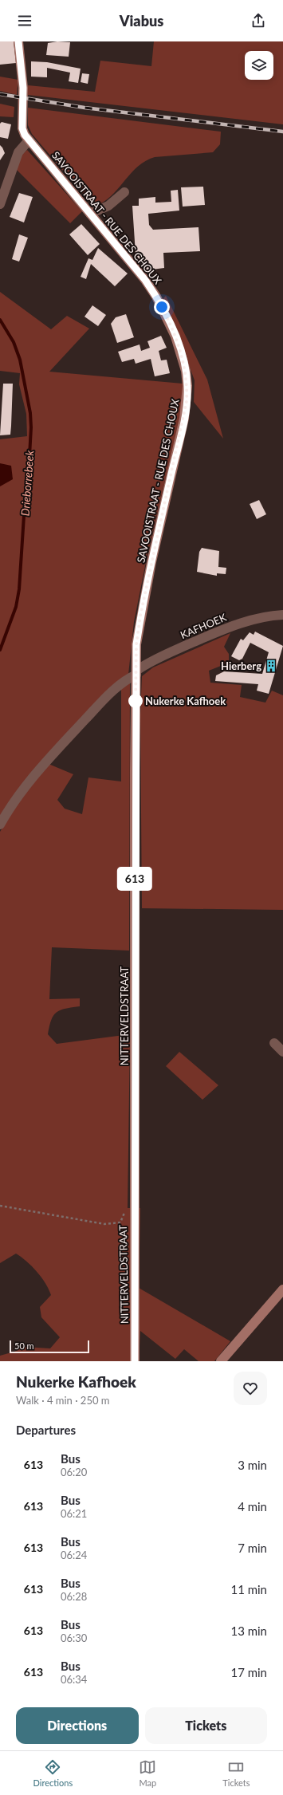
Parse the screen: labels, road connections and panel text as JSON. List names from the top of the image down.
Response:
{
  "streets": {
    "main road": ["SAVOOISTRAAT - RUE DES CHOUX", "NITTERVELDSTRAAT"],
    "street": ["KAFHOEK"]
  },
  "crossings": [
    ["SAVOOISTRAAT - RUE DES CHOUX", "KAFHOEK"],
    ["SAVOOISTRAAT - RUE DES CHOUX", "NITTERVELDSTRAAT"],
    ["KAFHOEK", "NITTERVELDSTRAAT"]
  ],
  "water": ["Drieborrebeek"],
  "places": {
    "building": ["Hierberg"],
    "other": ["Nukerke Kafhoek"]
  },
  "lines": ["bus line 613"],
  "scale_bar": "50 m",
  "page": {
    "header": "Viabus",
    "on_map": "613",
    "scale": "50 m",
    "heading": [
      ["Nukerke Kafhoek", "Walk · 4 min · 250 m"],
      "Departures"
    ],
    "list": [
      {
        "mark": "613",
        "name": "Bus",
        "note": "06:20",
        "value": "3 min"
      },
      {
        "mark": "613",
        "name": "Bus",
        "note": "06:21",
        "value": "4 min"
      },
      {
        "mark": "613",
        "name": "Bus",
        "note": "06:24",
        "value": "7 min"
      },
      {
        "mark": "613",
        "name": "Bus",
        "note": "06:28",
        "value": "11 min"
      },
      {
        "mark": "613",
        "name": "Bus",
        "note": "06:30",
        "value": "13 min"
      },
      {
        "mark": "613",
        "name": "Bus",
        "note": "06:34",
        "value": "17 min"
      }
    ],
    "buttons": ["Directions", "Tickets"],
    "tabs": ["Directions", "Map", "Tickets"]
  }
}
